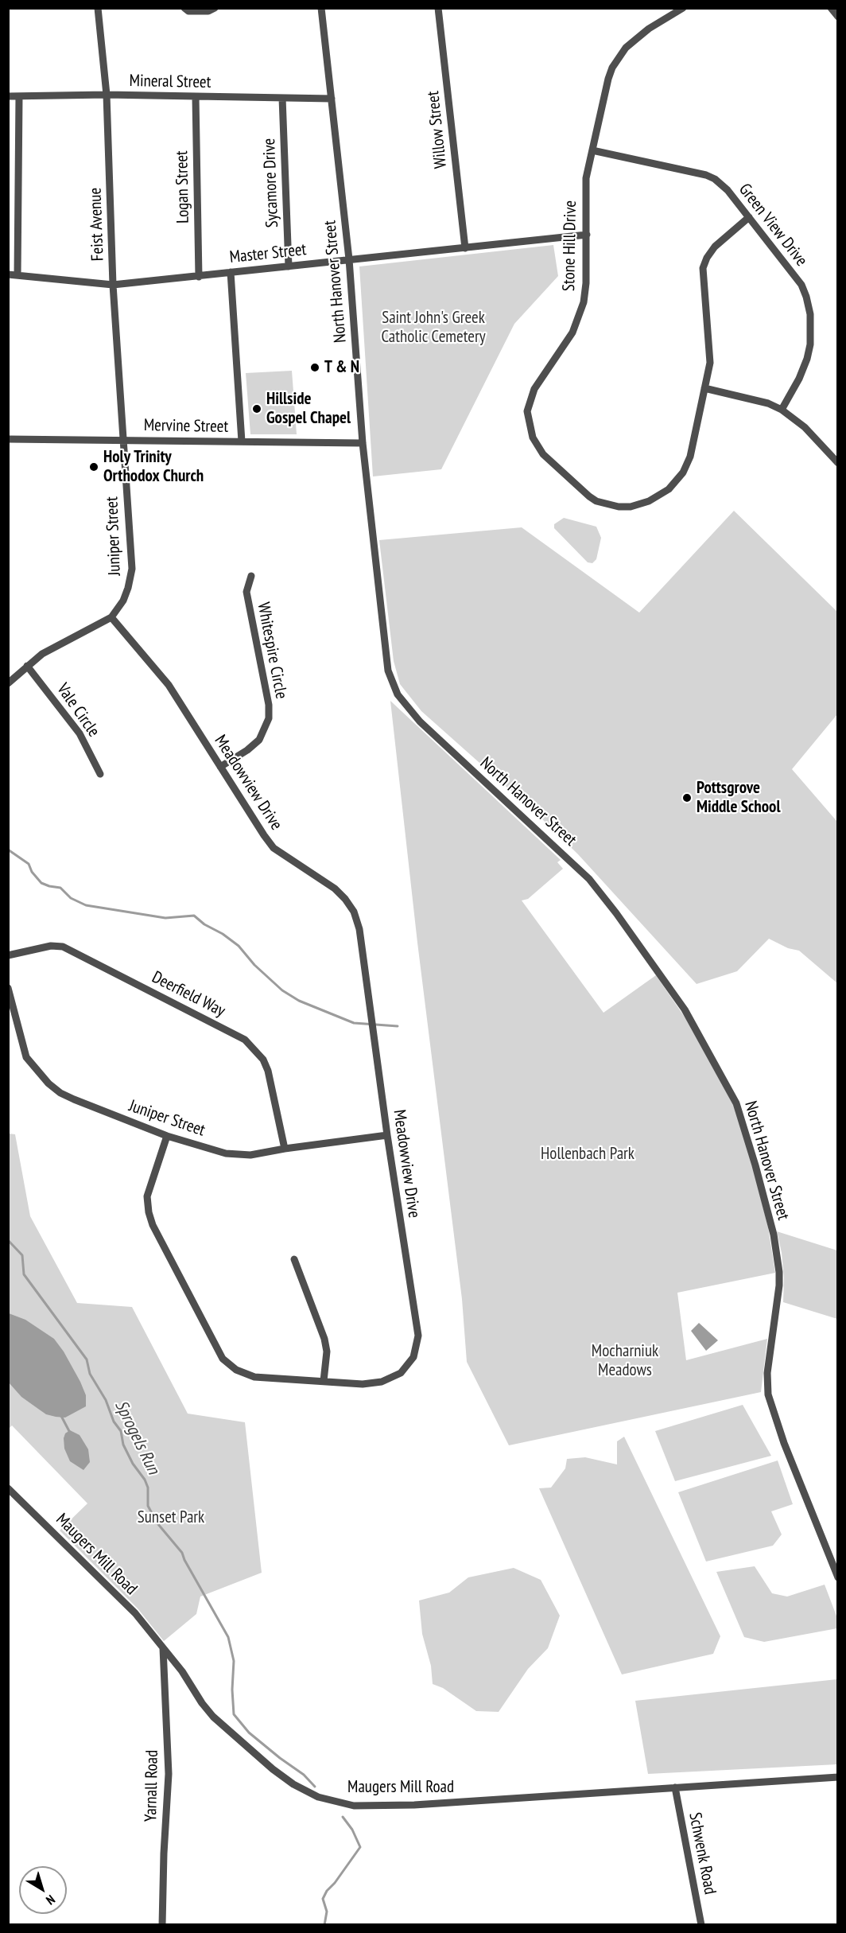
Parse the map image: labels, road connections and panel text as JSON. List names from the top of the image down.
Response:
{
  "streets": {
    "street": [
      "Mineral Street",
      "Willow Street",
      "Sycamore Drive",
      "Logan Street",
      "Feist Avenue",
      "Green View Drive",
      "Stone Hill Drive",
      "Master Street",
      "North Hanover Street",
      "Mervine Street",
      "Juniper Street",
      "Whitespire Circle",
      "Vale Circle",
      "Meadowview Drive",
      "Deerfield Way",
      "Maugers Mill Road",
      "Yarnall Road",
      "Schwenk Road"
    ]
  },
  "crossings": [
    ["Mineral Street", "Sycamore Drive"],
    ["Mineral Street", "Logan Street"],
    ["Mineral Street", "Feist Avenue"],
    ["Mineral Street", "North Hanover Street"],
    ["Willow Street", "Master Street"],
    ["Sycamore Drive", "Master Street"],
    ["Logan Street", "Master Street"],
    ["Feist Avenue", "Master Street"],
    ["Feist Avenue", "Mervine Street"],
    ["Feist Avenue", "Juniper Street"],
    ["Green View Drive", "Stone Hill Drive"],
    ["Stone Hill Drive", "Master Street"],
    ["Master Street", "North Hanover Street"],
    ["North Hanover Street", "Mervine Street"],
    ["Mervine Street", "Juniper Street"],
    ["Juniper Street", "Vale Circle"],
    ["Juniper Street", "Meadowview Drive"],
    ["Juniper Street", "Deerfield Way"],
    ["Whitespire Circle", "Meadowview Drive"],
    ["Maugers Mill Road", "Yarnall Road"],
    ["Maugers Mill Road", "Schwenk Road"]
  ],
  "water": ["Sprogels Run"],
  "parks": [
    "Saint John's Greek Catholic Cemetery",
    "Hollenbach Park",
    "Mocharniuk Meadows",
    "Sunset Park"
  ],
  "places": [
    "T & N",
    "Hillside Gospel Chapel",
    "Holy Trinity Orthodox Church",
    "Pottsgrove Middle School"
  ],
  "north": "bottom right"
}
